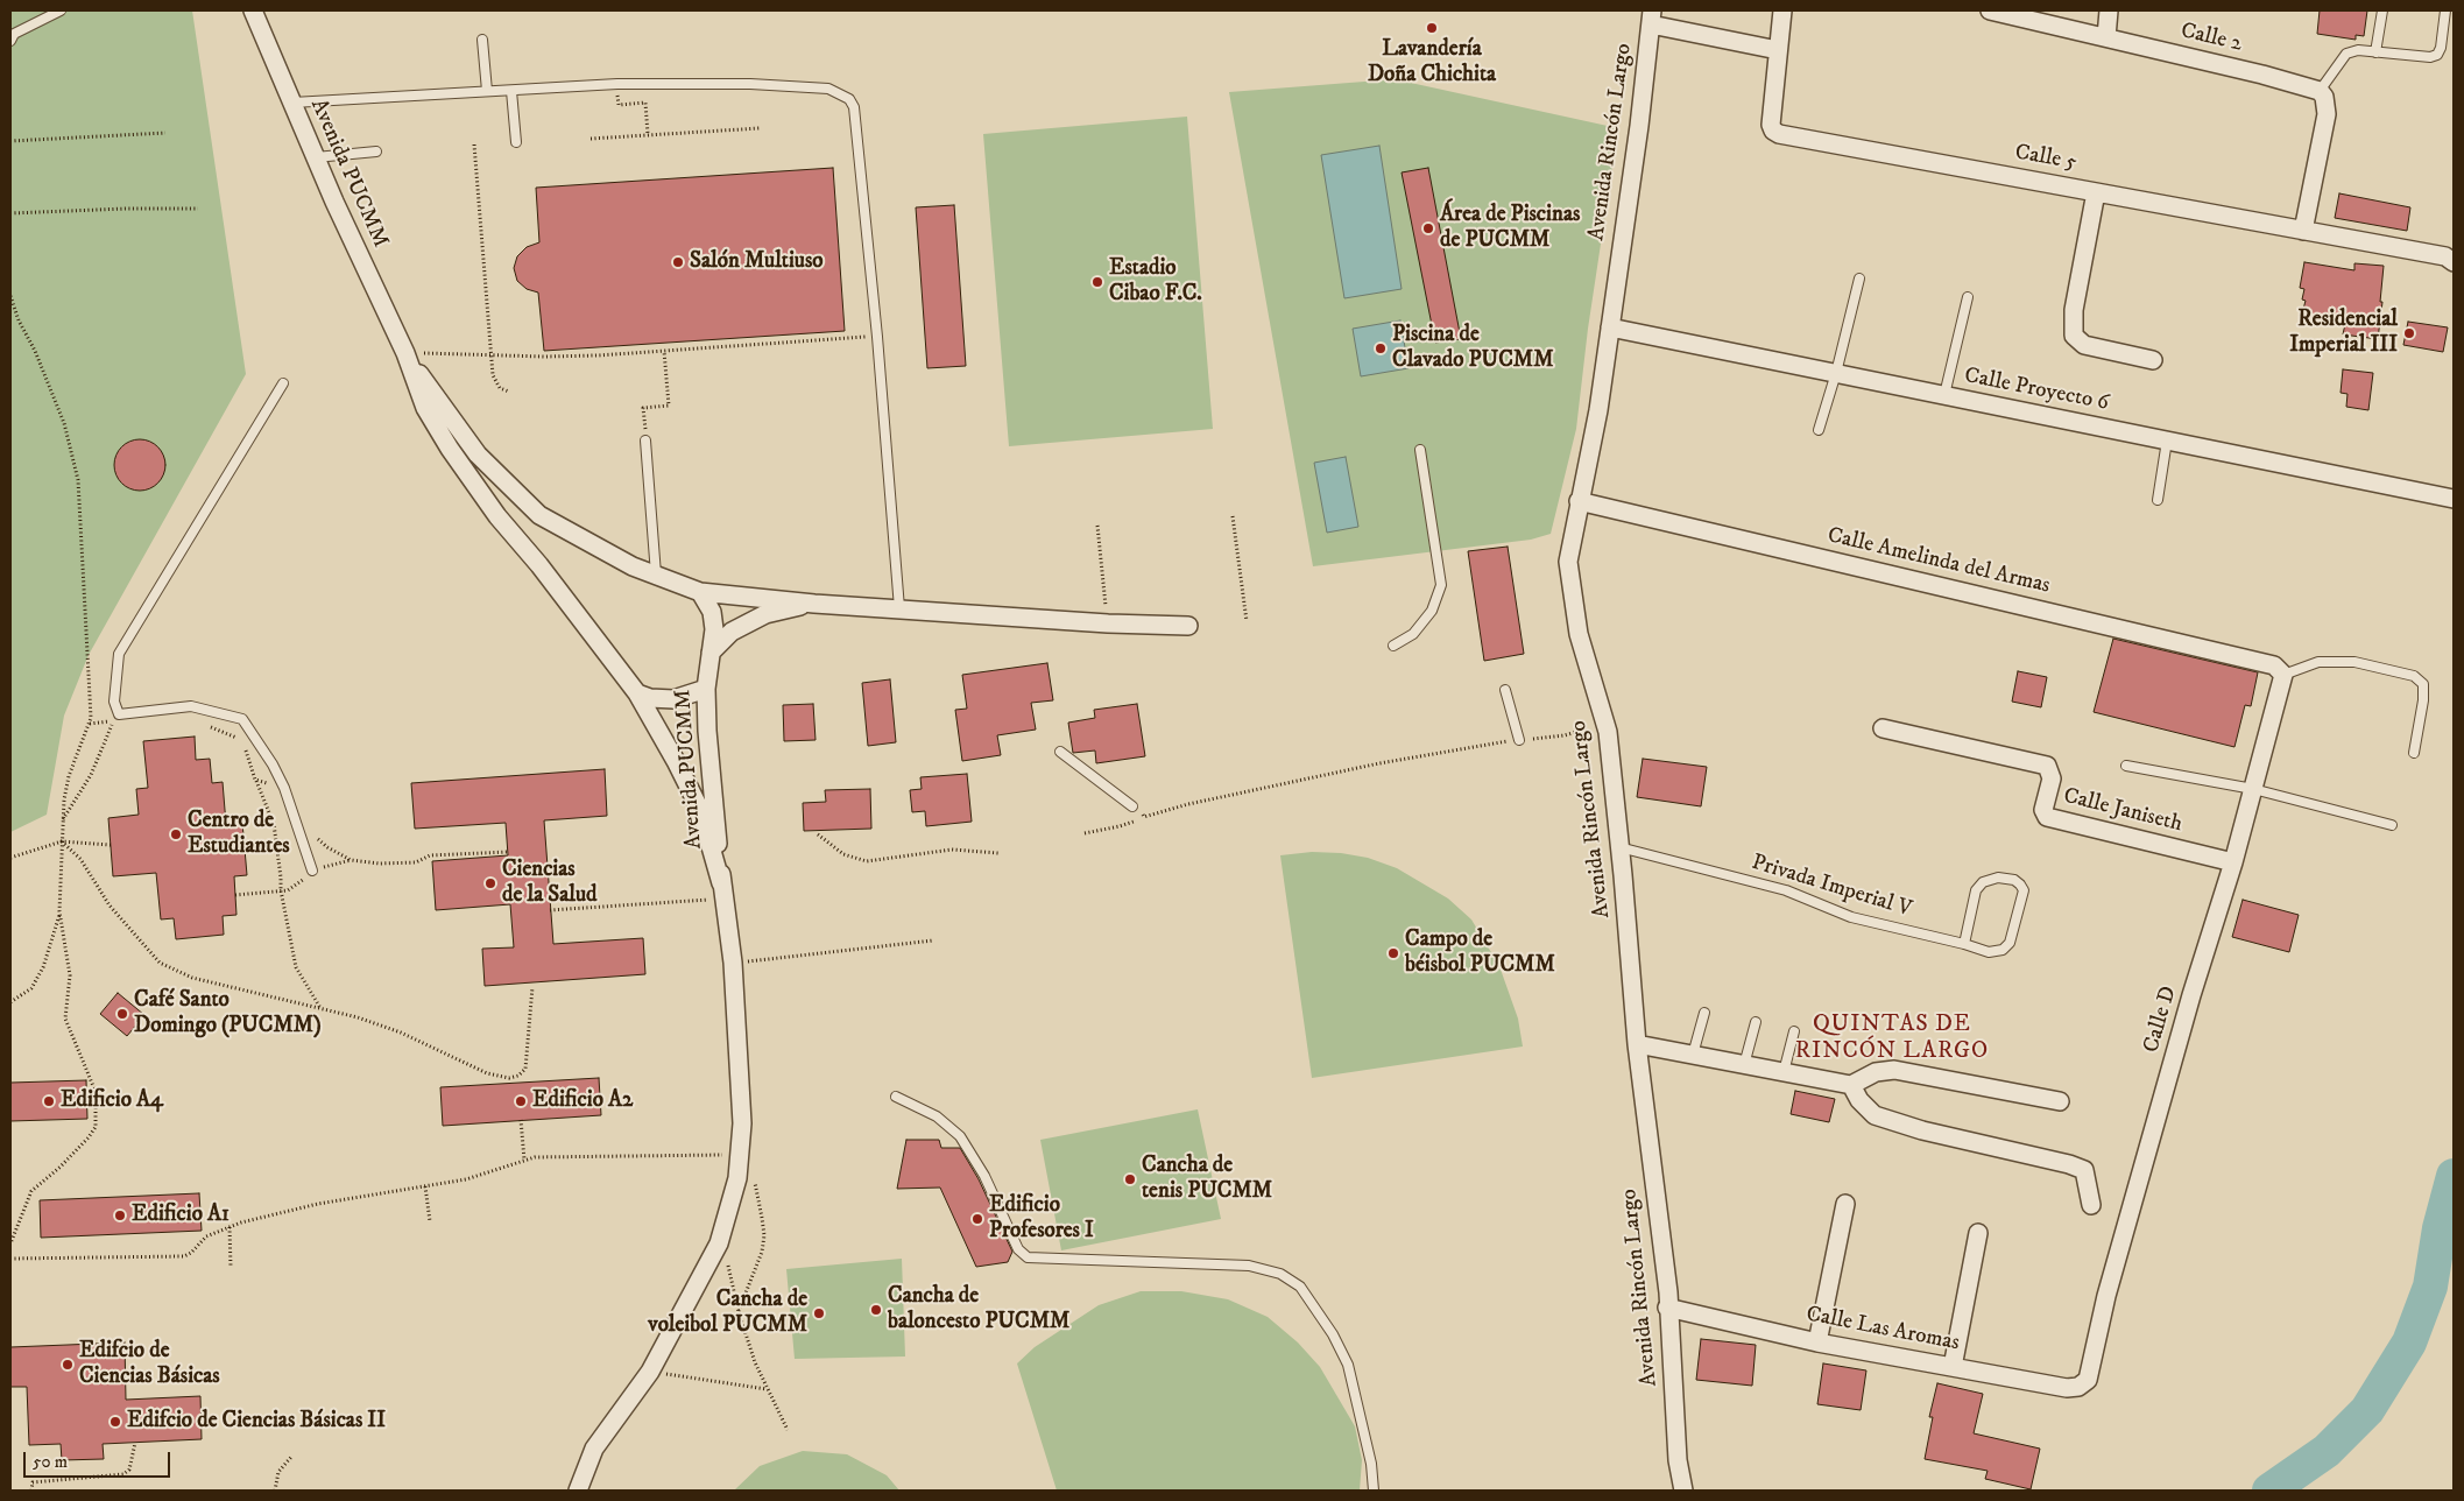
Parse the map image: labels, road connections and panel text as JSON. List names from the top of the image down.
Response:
{
  "streets": {
    "street": [
      "Calle 2",
      "Avenida Rincón Largo",
      "Calle 5",
      "Avenida PUCMM",
      "Calle Proyecto 6",
      "Calle Amelinda del Armas",
      "Calle Janiseth",
      "Calle D",
      "Calle Las Aromas"
    ],
    "lane": ["Privada Imperial V"]
  },
  "crossings": [
    ["Avenida Rincón Largo", "Calle Proyecto 6"],
    ["Avenida Rincón Largo", "Calle Amelinda del Armas"],
    ["Avenida Rincón Largo", "Privada Imperial V"],
    ["Avenida Rincón Largo", "Calle Las Aromas"],
    ["Calle Amelinda del Armas", "Calle D"],
    ["Calle Janiseth", "Calle D"],
    ["Calle D", "Calle Las Aromas"]
  ],
  "districts": ["QUINTAS DE RINCÓN LARGO"],
  "places": [
    "Lavandería Doña Chichita",
    "Área de Piscinas de PUCMM",
    "Salón Multiuso",
    "Estadio Cibao F.C.",
    "Residencial Imperial III",
    "Piscina de Clavado PUCMM",
    "Centro de Estudiantes",
    "Ciencias de la Salud",
    "Campo de béisbol PUCMM",
    "Café Santo Domingo (PUCMM)",
    "Edificio A4",
    "Edificio A2",
    "Cancha de tenis PUCMM",
    "Edificio A1",
    "Edificio Profesores I",
    "Cancha de baloncesto PUCMM",
    "Cancha de voleibol PUCMM",
    "Edifcio de Ciencias Básicas",
    "Edifcio de Ciencias Básicas II"
  ],
  "scale_bar": "50 m"
}
